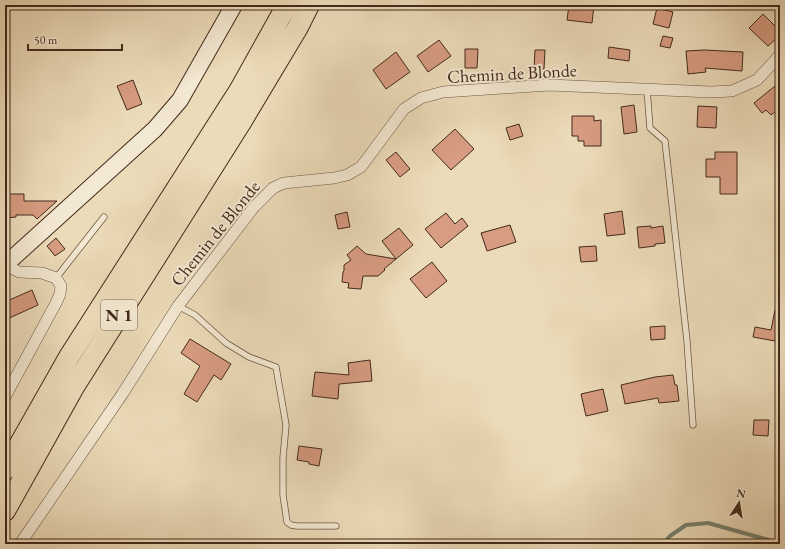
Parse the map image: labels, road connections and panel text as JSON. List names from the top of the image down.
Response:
{
  "streets": {
    "highway": ["N 1"],
    "street": ["Chemin de Blonde"]
  },
  "scale_bar": "50 m",
  "north": "top"
}
